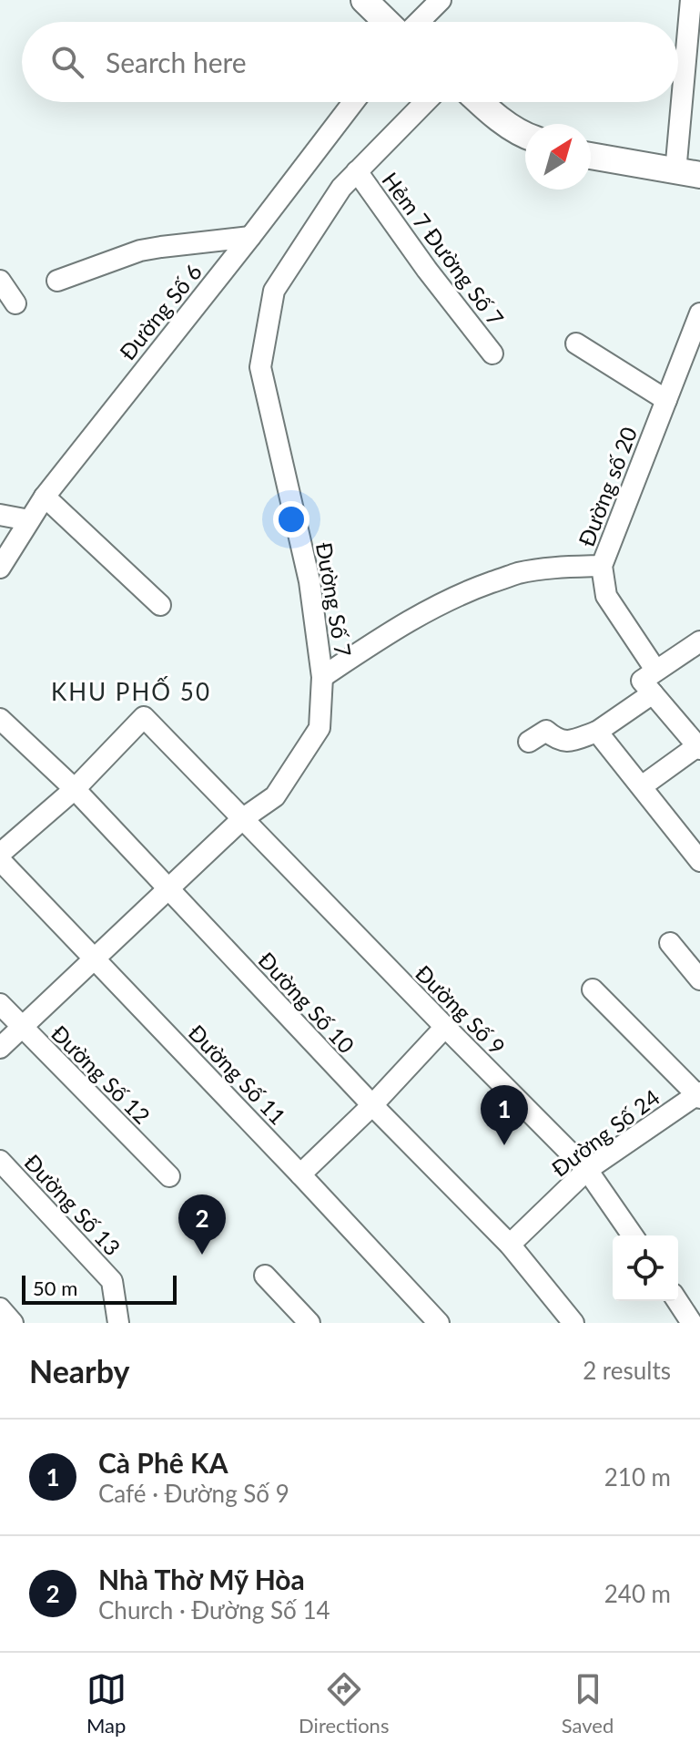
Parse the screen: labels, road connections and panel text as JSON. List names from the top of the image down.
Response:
{
  "streets": {
    "street": [
      "Hẻm 7 Đường Số 7",
      "Đường Số 6",
      "Đường số 20",
      "Đường Số 7",
      "Đường Số 10",
      "Đường Số 9",
      "Đường Số 12",
      "Đường Số 11",
      "Đường Số 24",
      "Đường Số 13"
    ]
  },
  "crossings": [
    ["Hẻm 7 Đường Số 7", "Đường Số 7"],
    ["Đường Số 7", "Đường Số 10"],
    ["Đường Số 7", "Đường Số 9"],
    ["Đường Số 7", "Đường Số 12"],
    ["Đường Số 7", "Đường Số 11"],
    ["Đường Số 10", "Đường Số 9"],
    ["Đường Số 10", "Đường Số 24"],
    ["Đường Số 9", "Đường Số 24"]
  ],
  "districts": ["KHU PHỐ 50"],
  "scale_bar": "50 m",
  "north": "top right",
  "page": {
    "search": "Search here",
    "pins": ["1", "2"],
    "scale": "50 m",
    "heading": ["Nearby", "2 results"],
    "list": [
      {
        "mark": "1",
        "name": "Cà Phê KA",
        "note": "Café · Đường Số 9",
        "value": "210 m"
      },
      {
        "mark": "2",
        "name": "Nhà Thờ Mỹ Hòa",
        "note": "Church · Đường Số 14",
        "value": "240 m"
      }
    ],
    "nav": ["Map", "Directions", "Saved"]
  }
}
